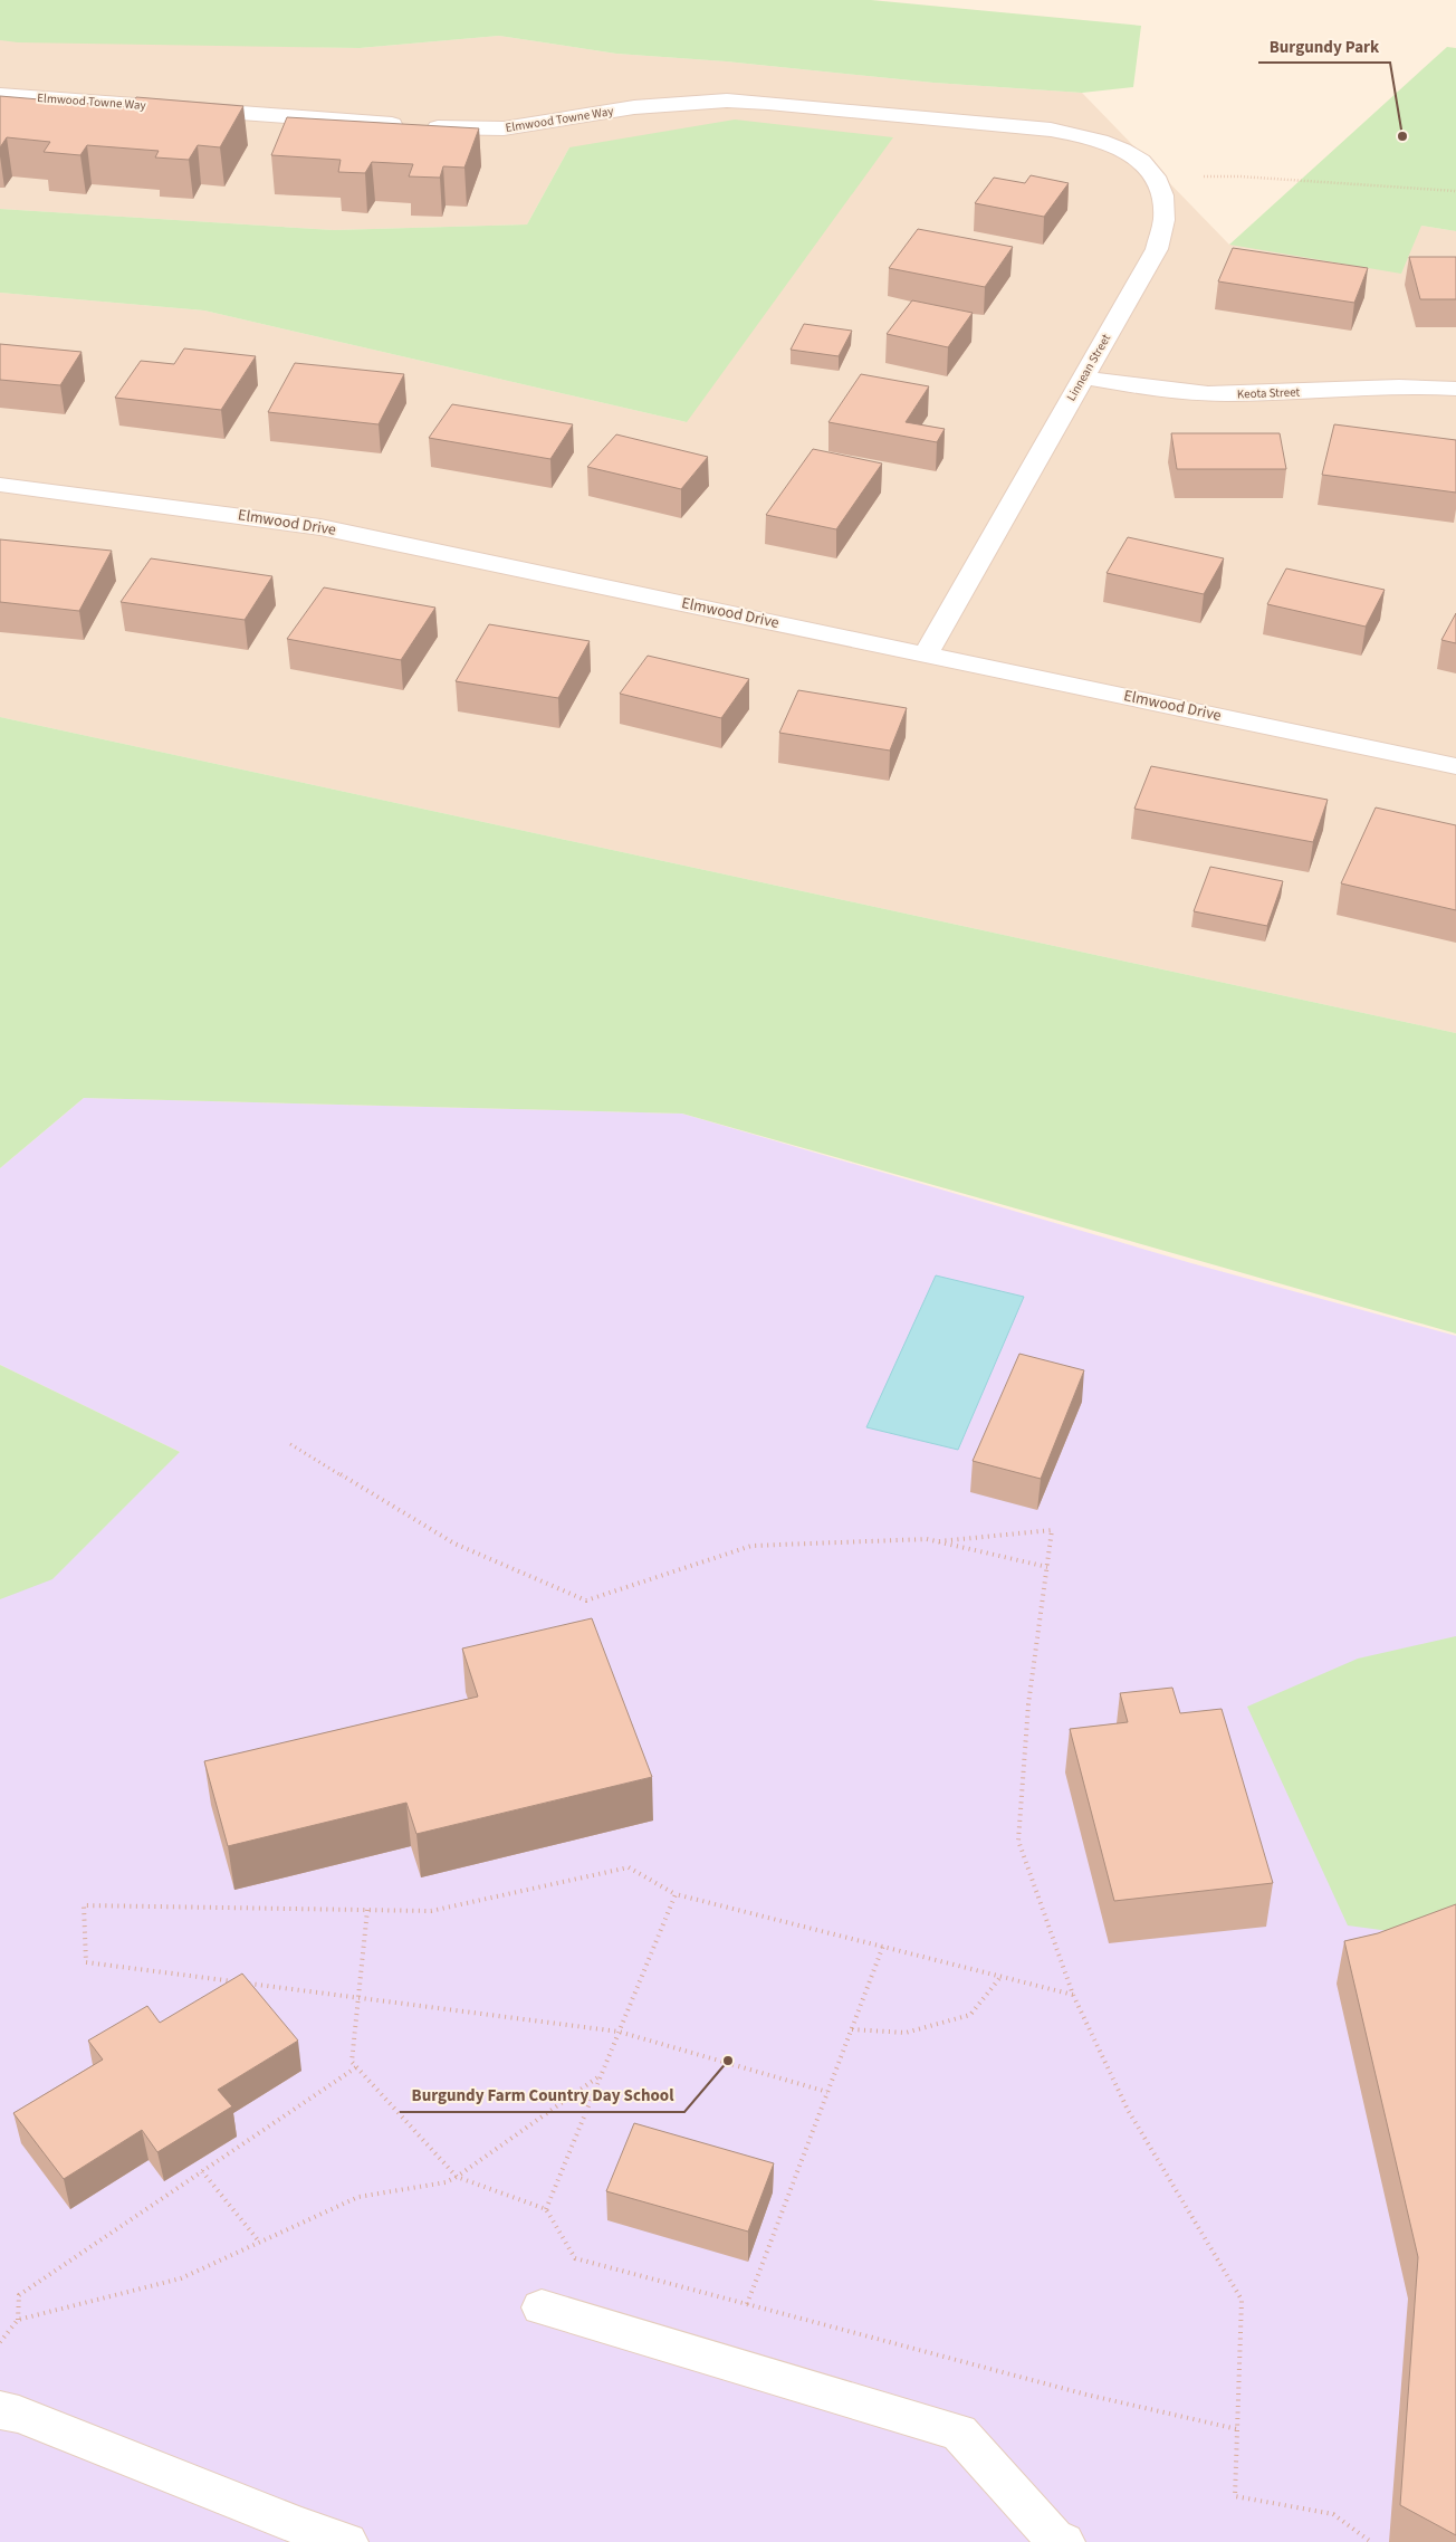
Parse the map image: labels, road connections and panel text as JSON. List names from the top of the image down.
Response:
{
  "streets": {
    "street": [
      "Elmwood Towne Way",
      "Linnean Street",
      "Keota Street",
      "Elmwood Drive"
    ]
  },
  "crossings": [
    ["Elmwood Towne Way", "Linnean Street"],
    ["Linnean Street", "Keota Street"],
    ["Linnean Street", "Elmwood Drive"]
  ],
  "places": ["Burgundy Park", "Burgundy Farm Country Day School"]
}
